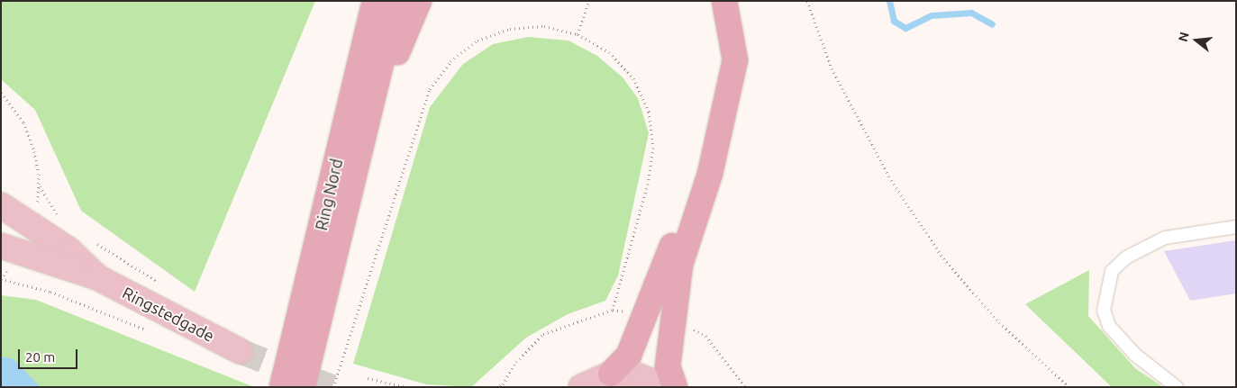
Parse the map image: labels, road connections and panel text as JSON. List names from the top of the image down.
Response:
{
  "streets": {
    "highway": ["Ring Nord"],
    "main road": ["Ringstedgade"]
  },
  "scale_bar": "20 m",
  "north": "left"
}
